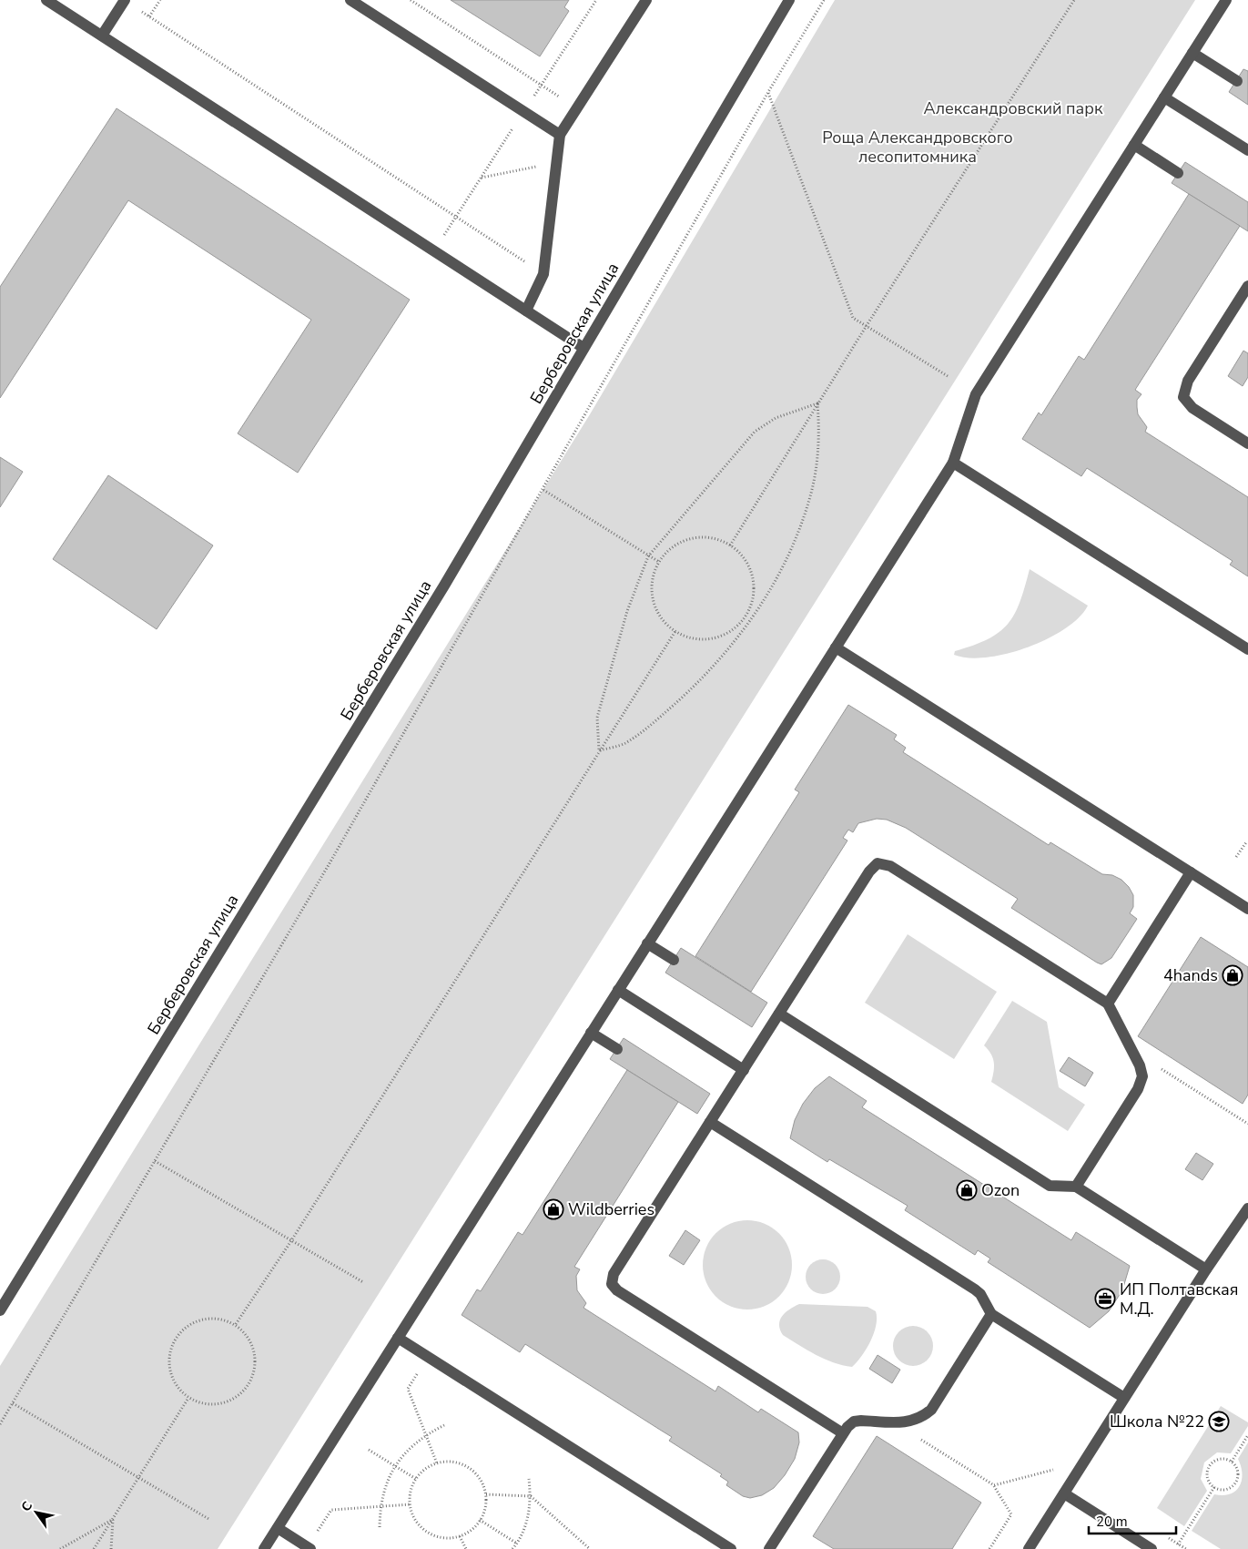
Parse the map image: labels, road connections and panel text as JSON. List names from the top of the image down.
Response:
{
  "streets": {
    "street": ["Берберовская улица"]
  },
  "parks": ["Александровский парк", "Роща Александровского лесопитомника"],
  "places": {
    "shop": ["4hands", "Ozon", "Wildberries"],
    "office": ["ИП Полтавская М.Д."],
    "school or university": ["Школа №22"]
  },
  "scale_bar": "20 m",
  "north": "top left"
}
